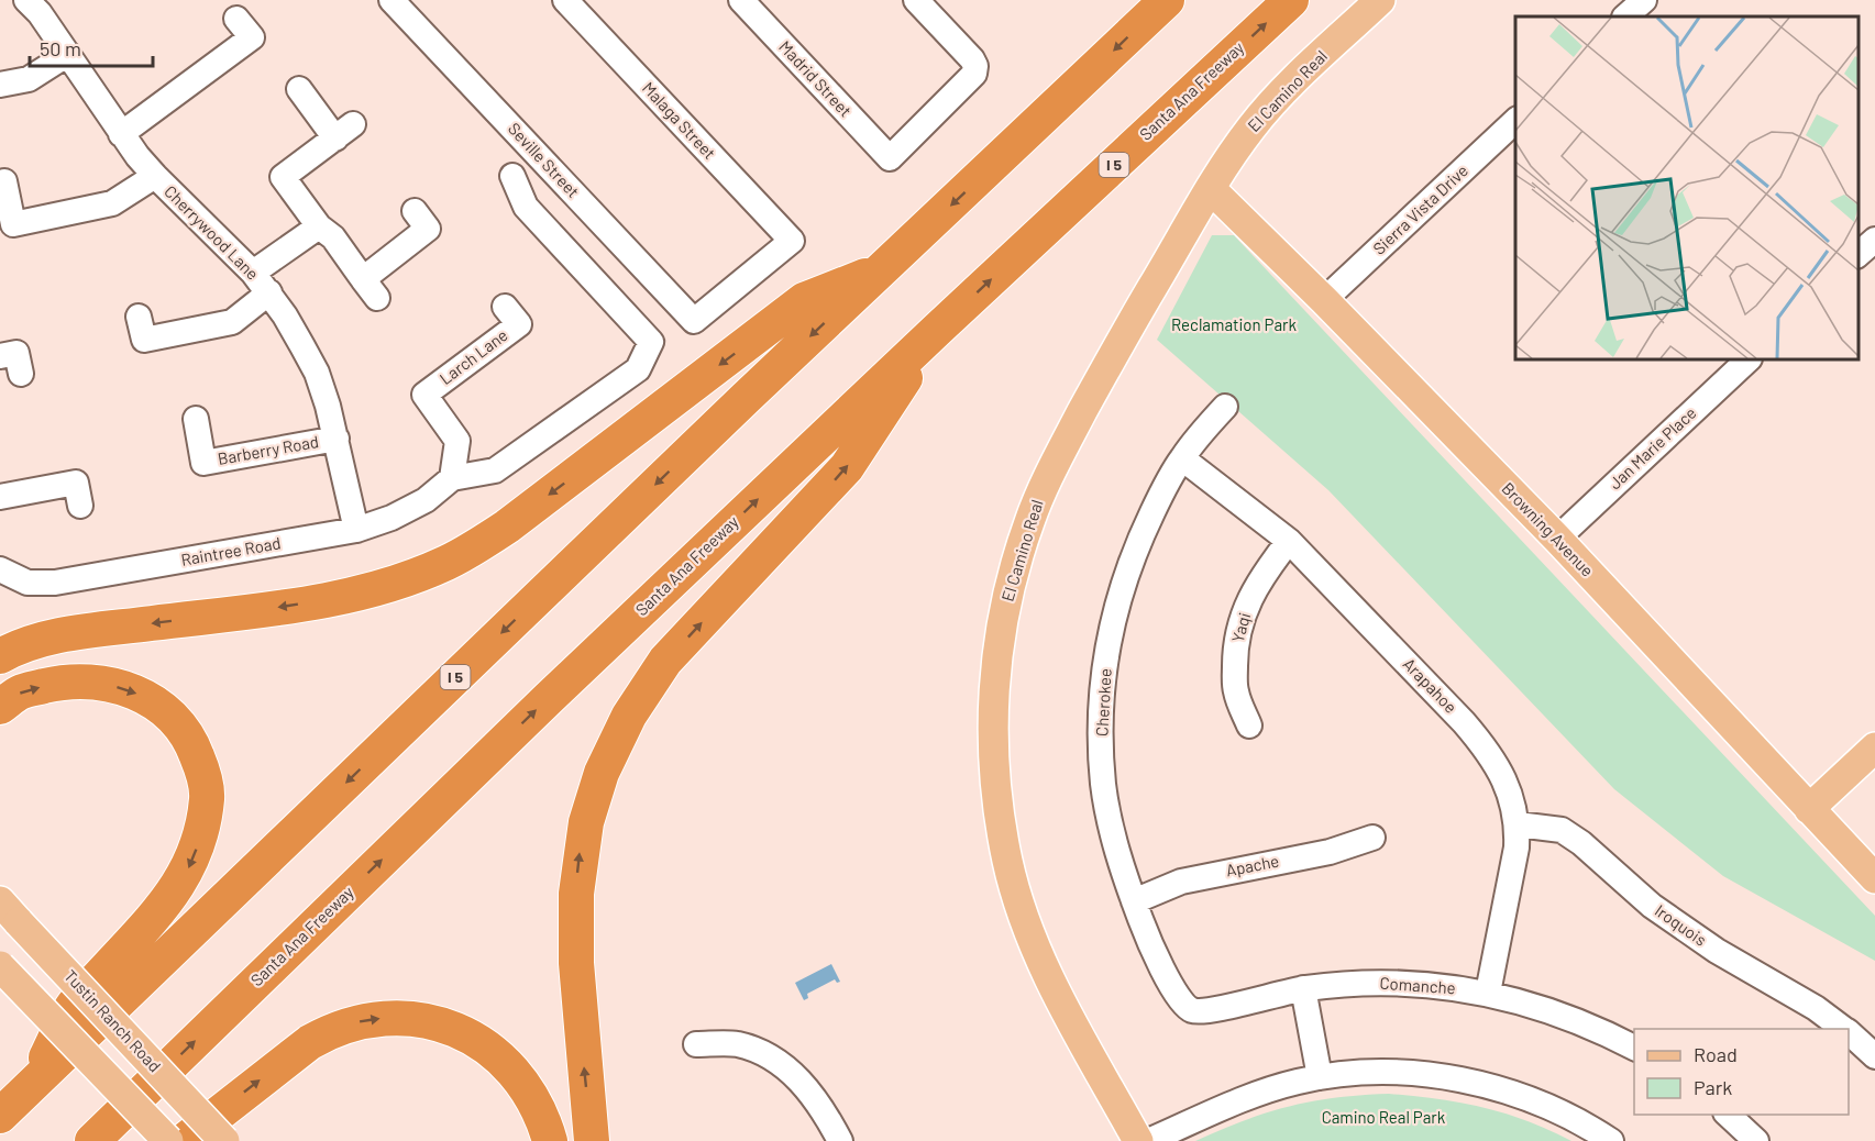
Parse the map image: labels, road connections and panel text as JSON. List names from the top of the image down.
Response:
{
  "streets": {
    "highway": ["Santa Ana Freeway", "I 5"],
    "main road": ["El Camino Real", "Browning Avenue", "Tustin Ranch Road"],
    "street": [
      "Madrid Street",
      "Malaga Street",
      "Seville Street",
      "Sierra Vista Drive",
      "Cherrywood Lane",
      "Larch Lane",
      "Jan Marie Place",
      "Barberry Road",
      "Raintree Road",
      "Yaqi",
      "Arapahoe",
      "Cherokee",
      "Apache",
      "Iroquois",
      "Comanche"
    ]
  },
  "crossings": [
    ["El Camino Real", "Browning Avenue"],
    ["Malaga Street", "Seville Street"],
    ["Sierra Vista Drive", "Browning Avenue"],
    ["Cherrywood Lane", "Barberry Road"],
    ["Cherrywood Lane", "Raintree Road"],
    ["Larch Lane", "Raintree Road"],
    ["Jan Marie Place", "Browning Avenue"],
    ["Yaqi", "Arapahoe"],
    ["Arapahoe", "Cherokee"],
    ["Arapahoe", "Iroquois"],
    ["Arapahoe", "Comanche"],
    ["Cherokee", "Apache"],
    ["Cherokee", "Comanche"]
  ],
  "parks": ["Reclamation Park", "Camino Real Park"],
  "legend": ["Road", "Park"],
  "scale_bar": "50 m"
}
